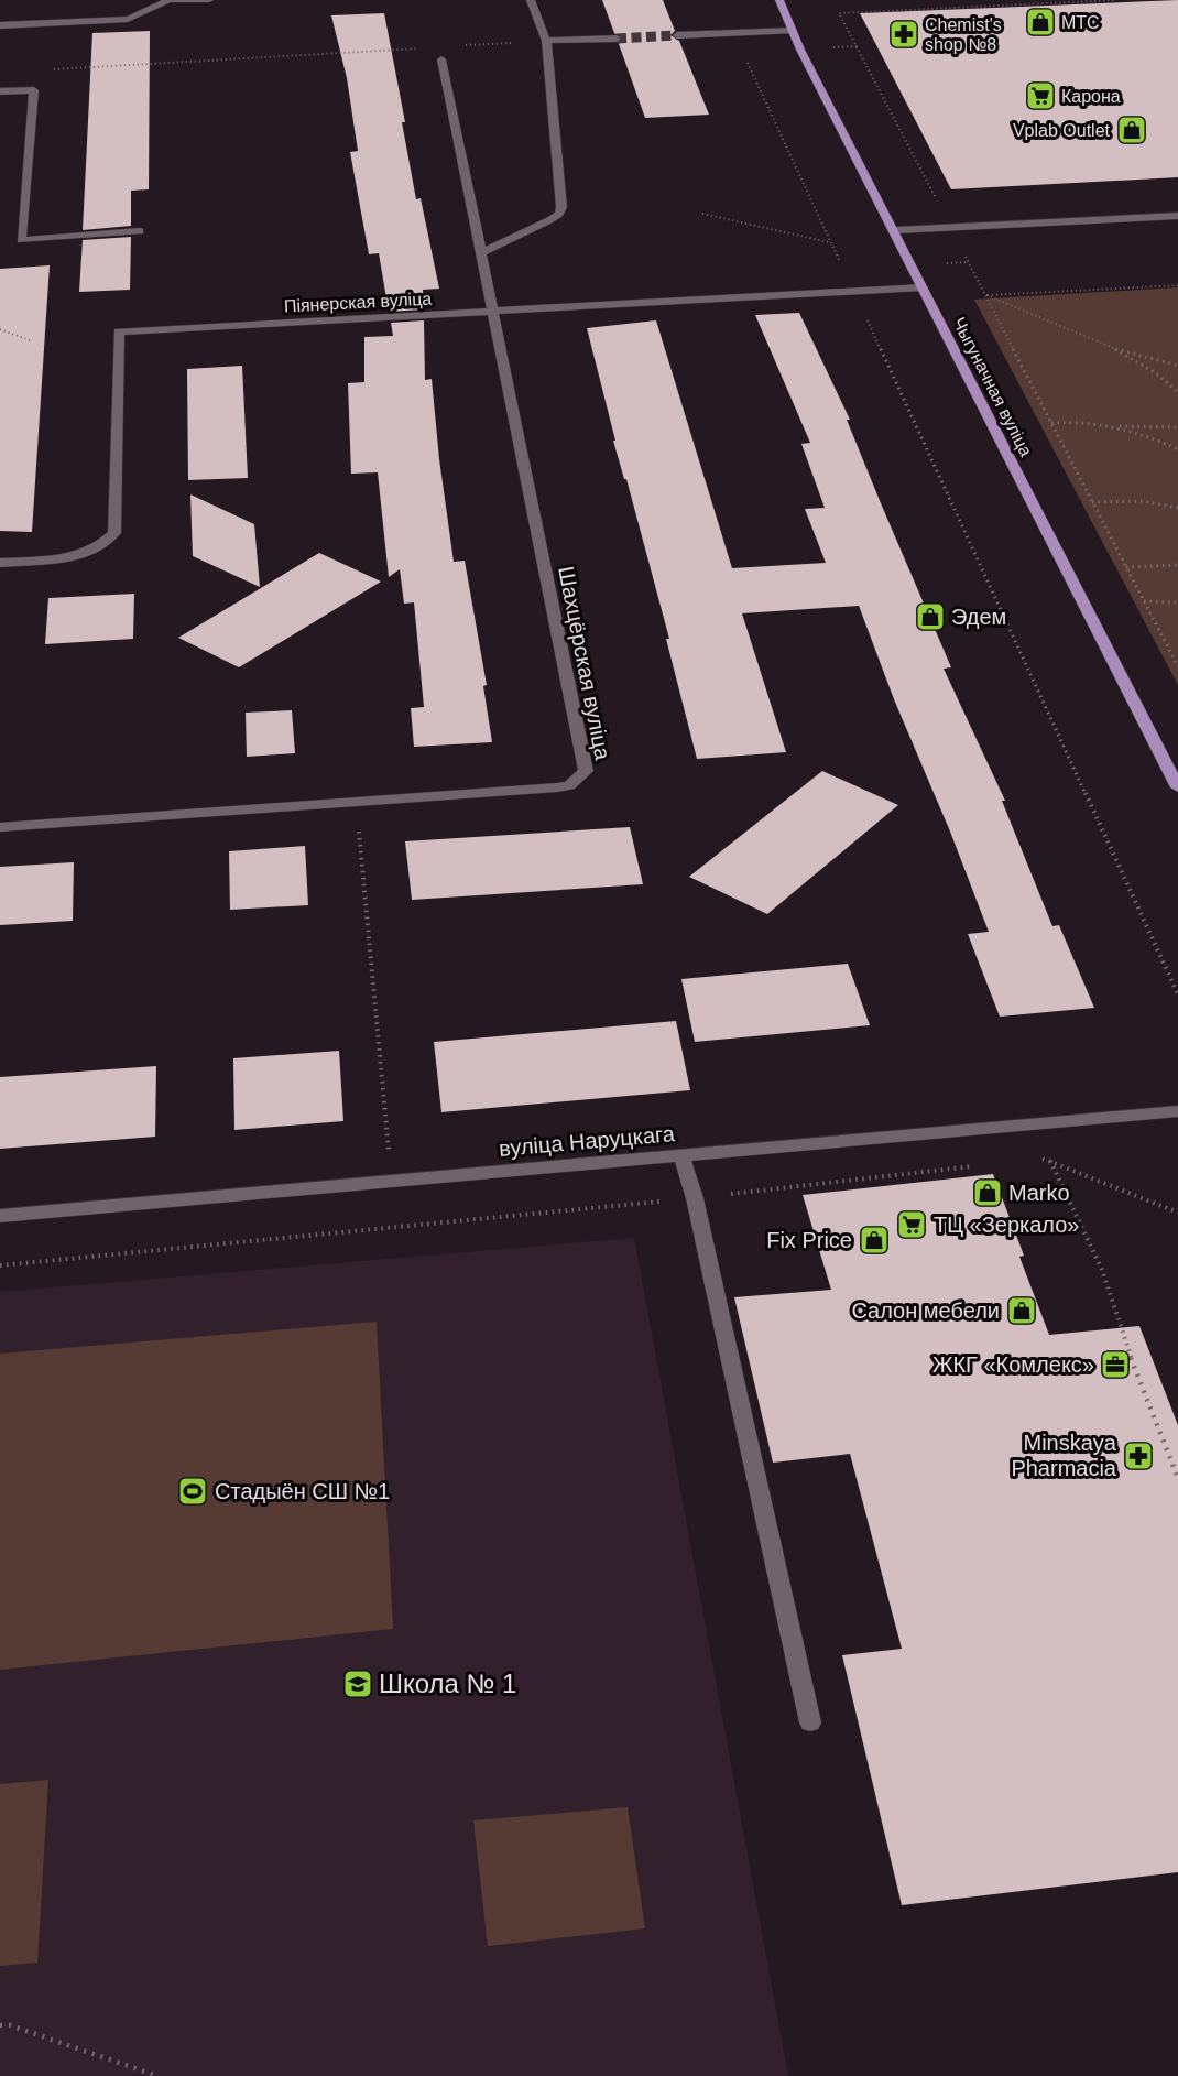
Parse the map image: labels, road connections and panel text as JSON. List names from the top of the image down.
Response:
{
  "streets": {
    "main road": ["Чыгуначная вуліца"],
    "street": ["Піянерская вуліца", "Шахцёрская вуліца", "вуліца Наруцкага"]
  },
  "crossings": [
    ["Піянерская вуліца", "Чыгуначная вуліца"],
    ["Піянерская вуліца", "Шахцёрская вуліца"]
  ],
  "places": {
    "shop": [
      "МТС",
      "Vplab Outlet",
      "Эдем",
      "Marko",
      "Fix Price",
      "Салон мебели"
    ],
    "pharmacy": ["Сhemist's shop №8", "Minskaya Pharmacia"],
    "supermarket": ["Карона", "ТЦ «Зеркало»"],
    "office": ["ЖКГ «Комлекс»"],
    "sports": ["Стадыён СШ №1"],
    "school or university": ["Школа № 1"]
  }
}
